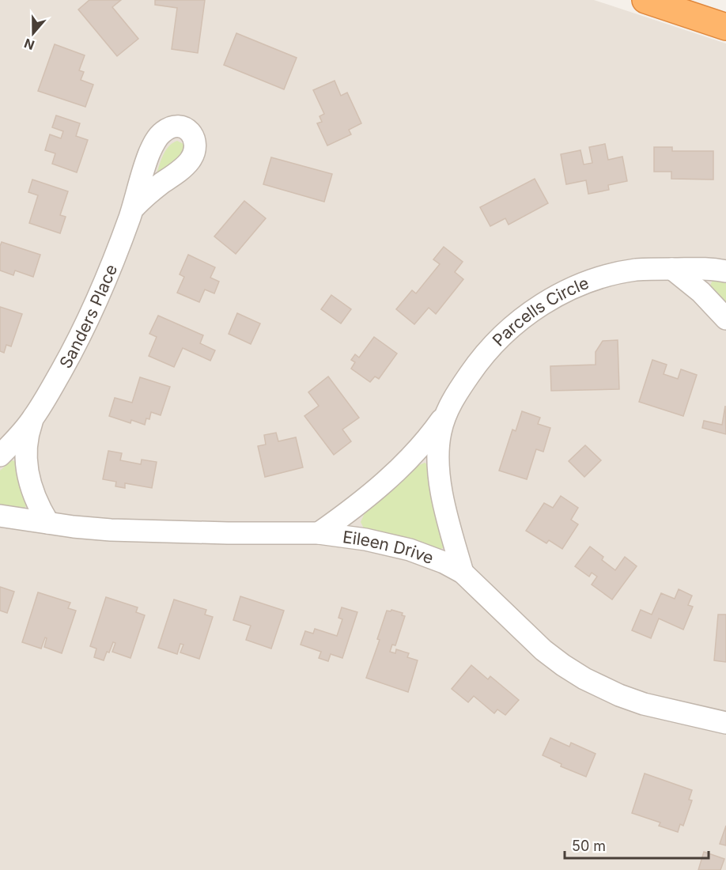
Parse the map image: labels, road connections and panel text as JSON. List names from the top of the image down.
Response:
{
  "streets": {
    "street": ["Parcells Circle", "Sanders Place", "Eileen Drive"]
  },
  "crossings": [
    ["Parcells Circle", "Eileen Drive"],
    ["Sanders Place", "Eileen Drive"]
  ],
  "scale_bar": "50 m",
  "north": "bottom"
}
